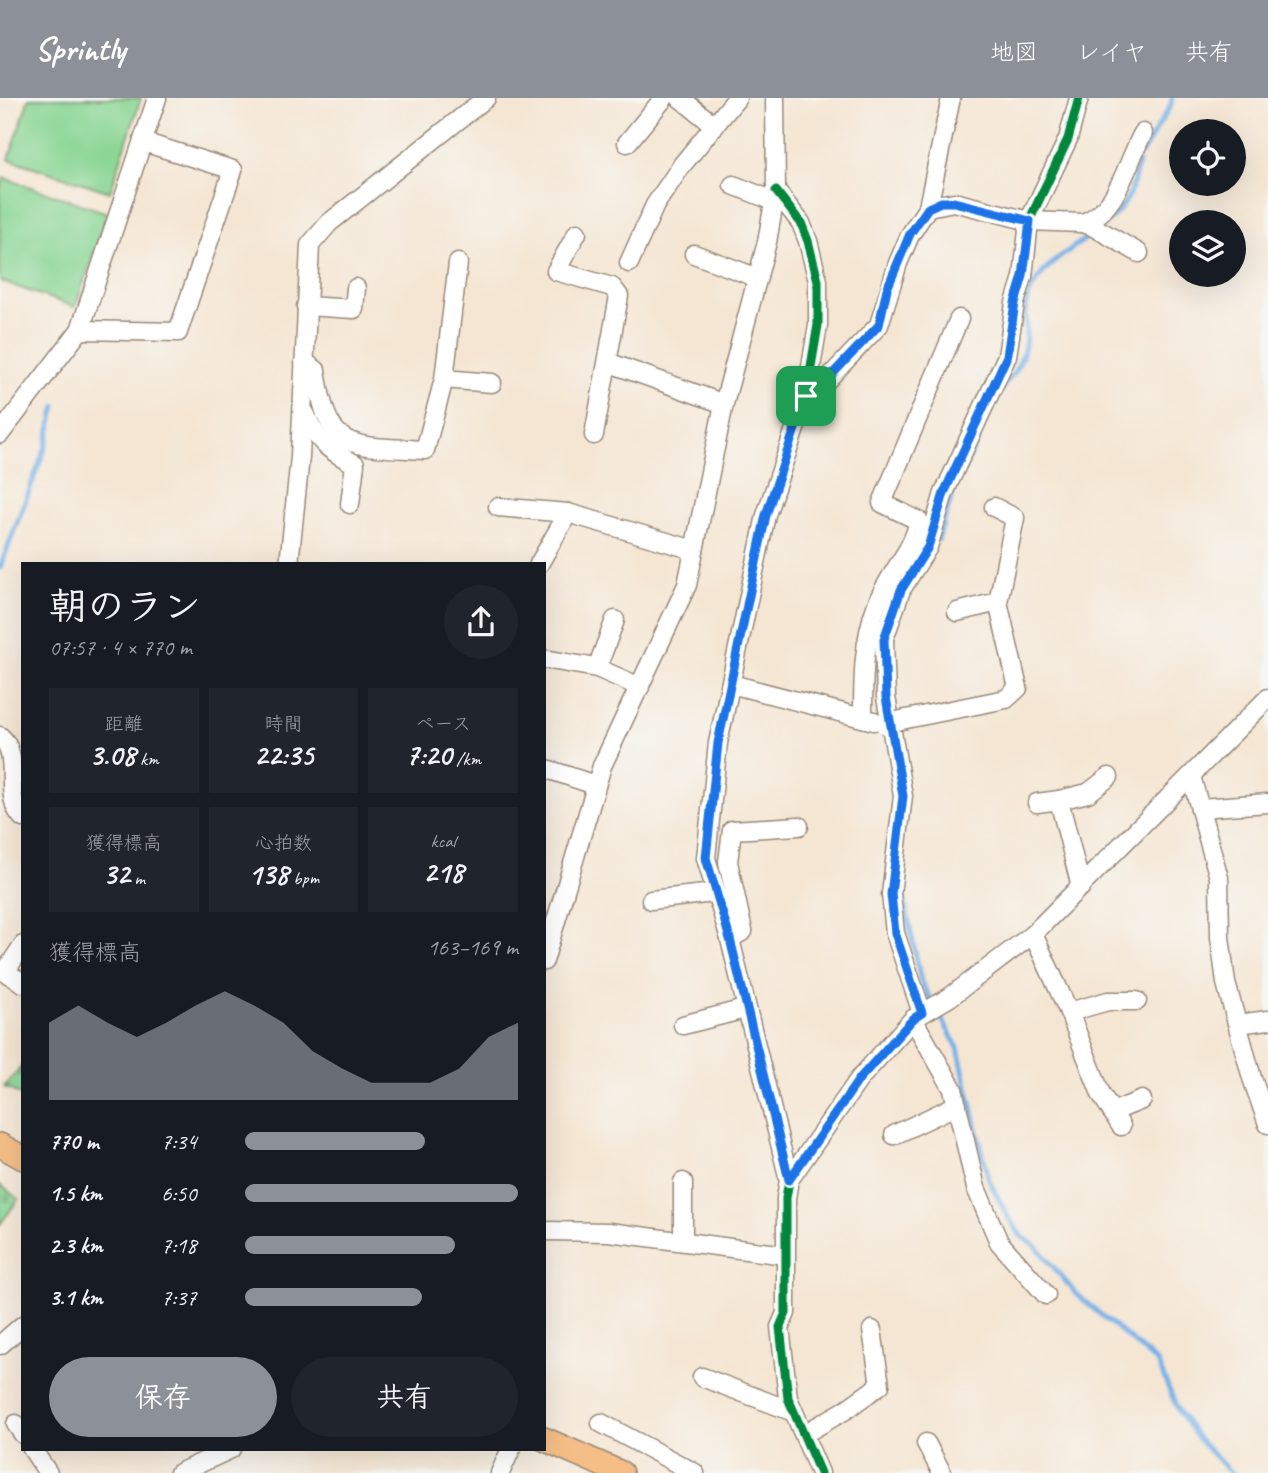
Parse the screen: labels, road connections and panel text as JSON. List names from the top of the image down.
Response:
{
  "page": {
    "header": "Sprintly",
    "nav": ["地図", "レイヤ", "共有"],
    "heading": ["朝のラン", "07:57 · 4 × 770 m"],
    "stats": [
      ["距離", "3.08 km"],
      ["時間", "22:35"],
      ["ペース", "7:20 /km"],
      ["獲得標高", "32 m"],
      ["心拍数", "138 bpm"],
      ["kcal", "218"]
    ],
    "chart": ["獲得標高", "163–169 m"],
    "list": [
      {
        "name": "770 m",
        "note": "7:34"
      },
      {
        "name": "1.5 km",
        "note": "6:50"
      },
      {
        "name": "2.3 km",
        "note": "7:18"
      },
      {
        "name": "3.1 km",
        "note": "7:37"
      }
    ],
    "buttons": ["保存", "共有"]
  }
}
